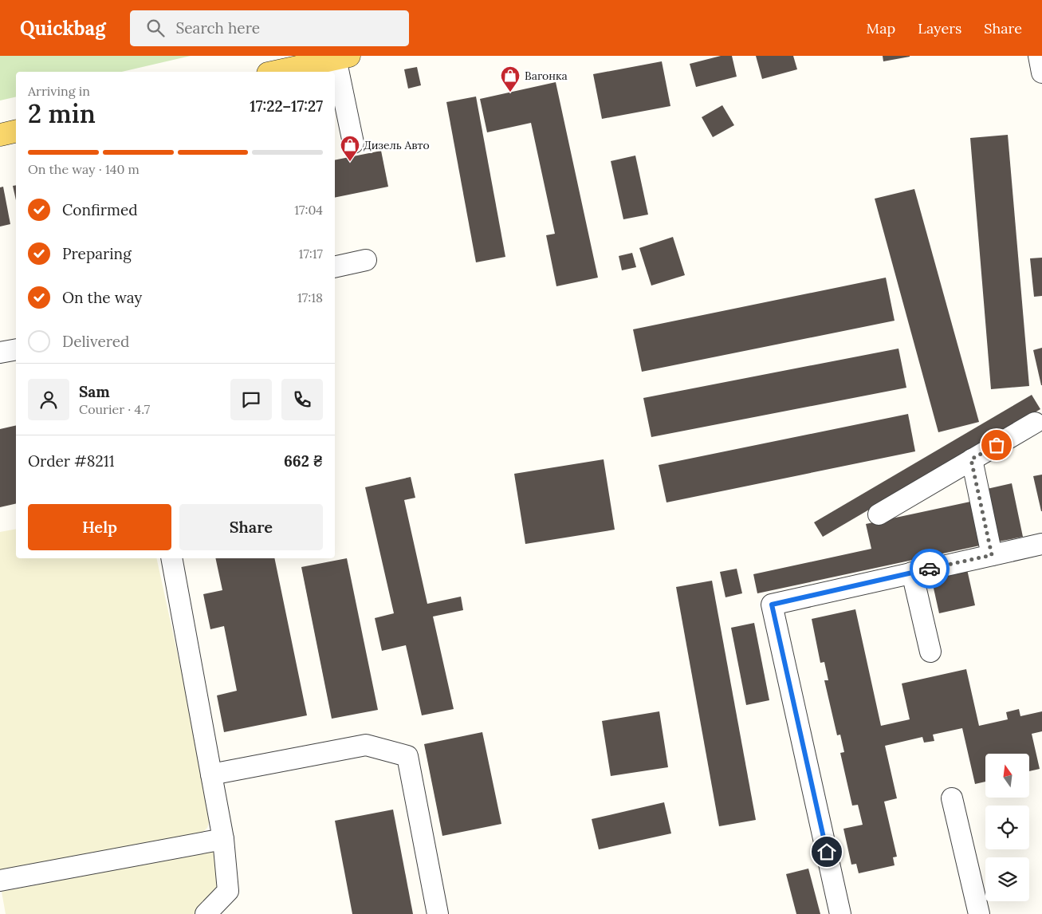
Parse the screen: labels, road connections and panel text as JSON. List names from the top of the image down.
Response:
{
  "places": {
    "shop": ["Вагонка", "Дизель Авто"]
  },
  "north": "top",
  "page": {
    "header": "Quickbag",
    "search": "Search here",
    "nav": ["Map", "Layers", "Share"],
    "heading": ["2 min", "Arriving in", "17:22–17:27"],
    "panel": [
      "Sam",
      "Courier · 4.7",
      "Order #8211",
      "662 ₴"
    ],
    "bar": "On the way · 140 m",
    "list": [
      ["Confirmed", "17:04"],
      ["Preparing", "17:17"],
      ["On the way", "17:18"],
      "Delivered"
    ],
    "buttons": ["Help", "Share"]
  }
}
